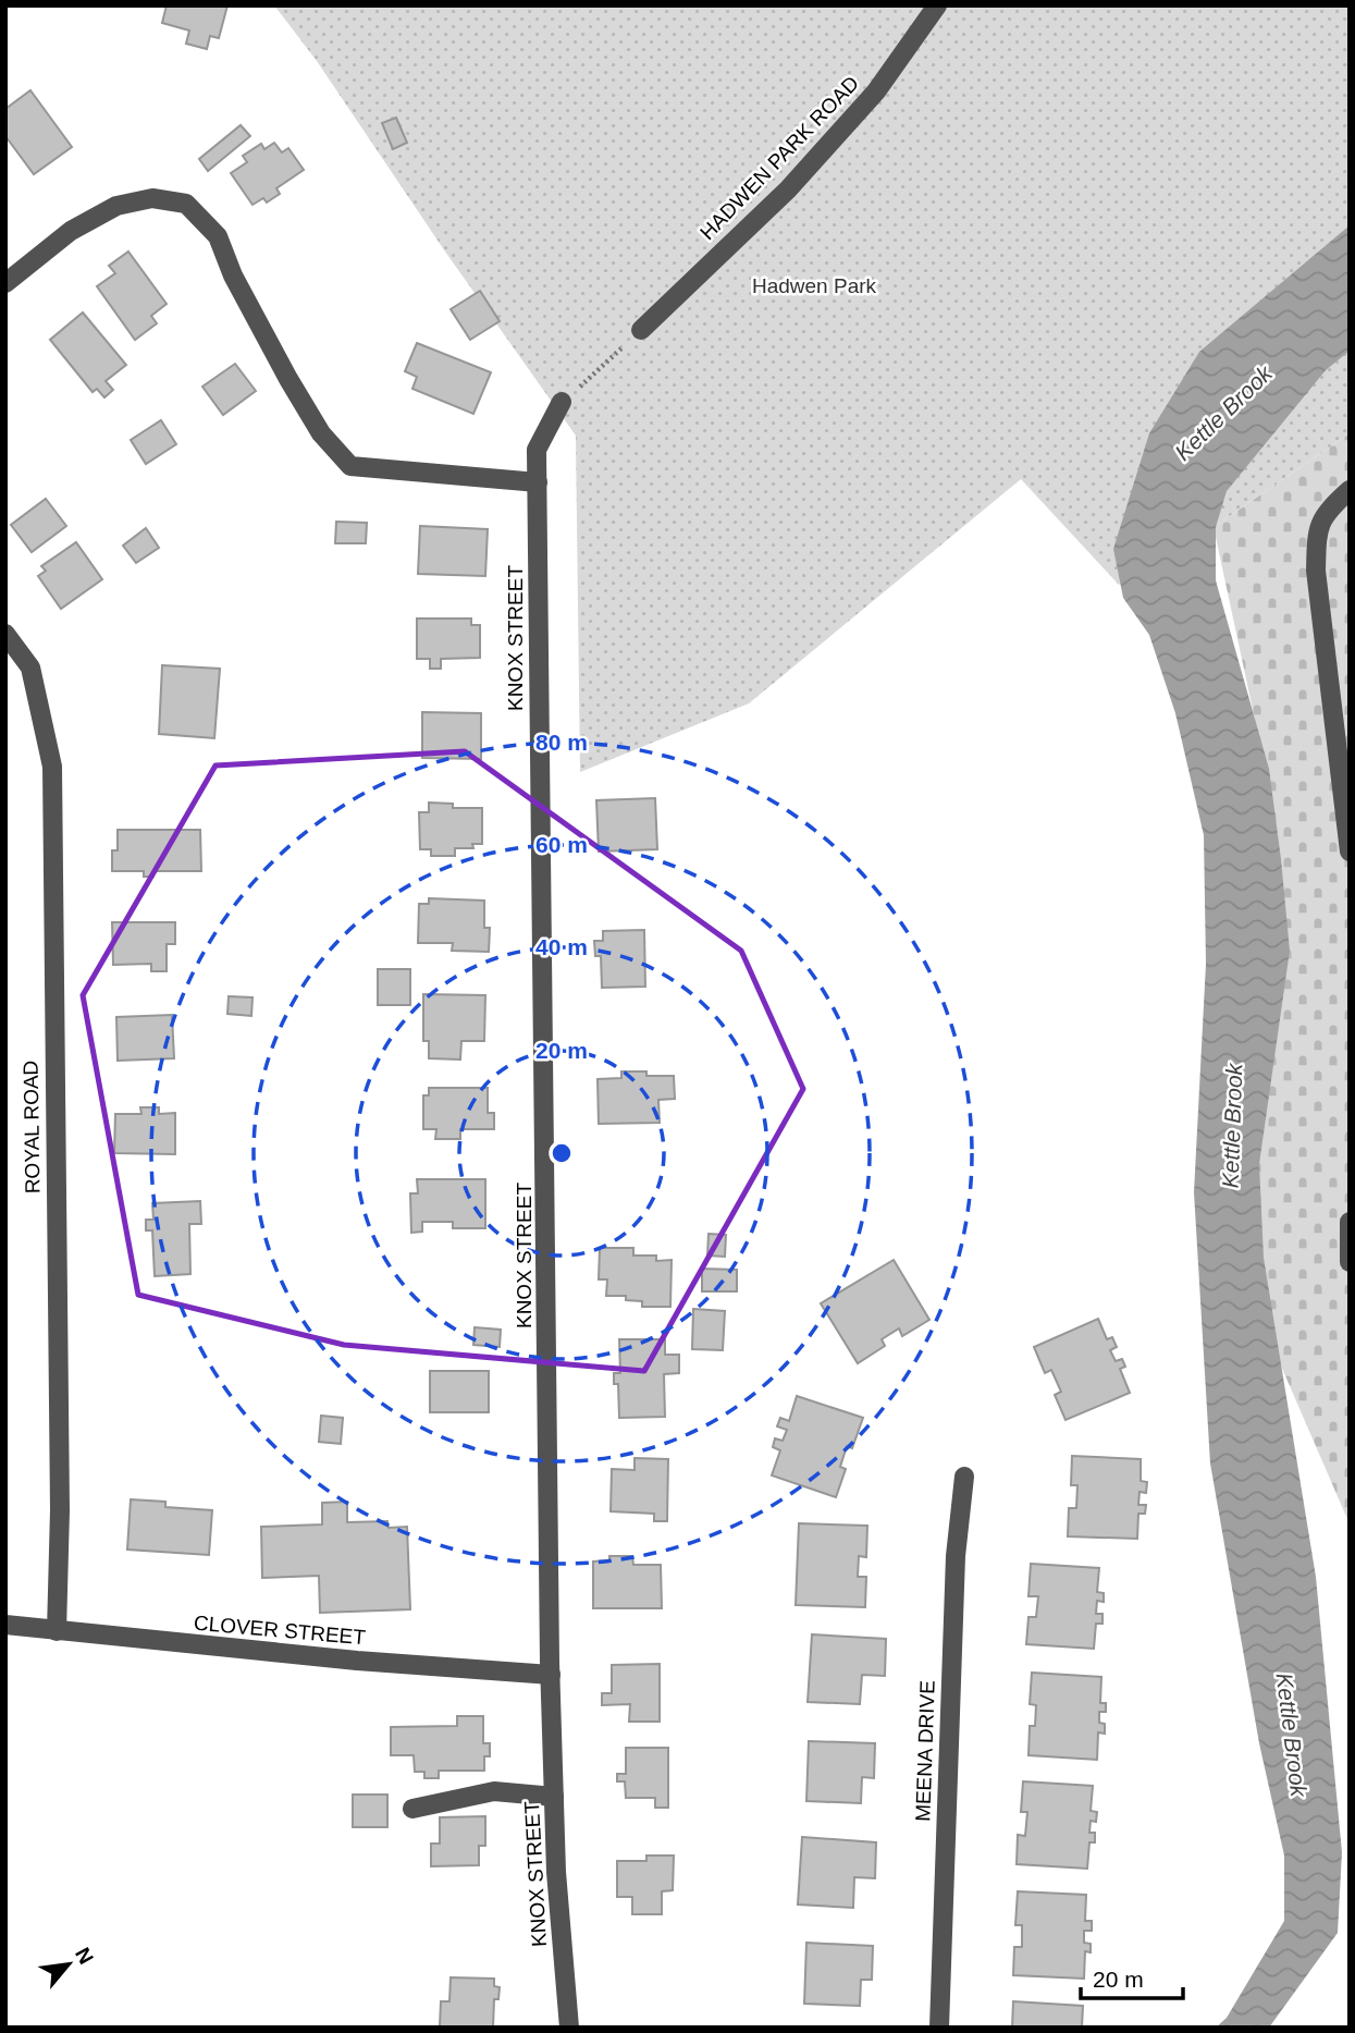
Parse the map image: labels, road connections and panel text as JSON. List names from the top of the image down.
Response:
{
  "streets": {
    "street": [
      "HADWEN PARK ROAD",
      "KNOX STREET",
      "ROYAL ROAD",
      "CLOVER STREET",
      "MEENA DRIVE"
    ]
  },
  "crossings": [
    ["KNOX STREET", "CLOVER STREET"],
    ["ROYAL ROAD", "CLOVER STREET"]
  ],
  "water": ["Kettle Brook"],
  "parks": ["Hadwen Park"],
  "scale_bar": "20 m",
  "north": "top right",
  "rings": [
    "80 m",
    "60 m",
    "40 m",
    "20 m"
  ]
}
